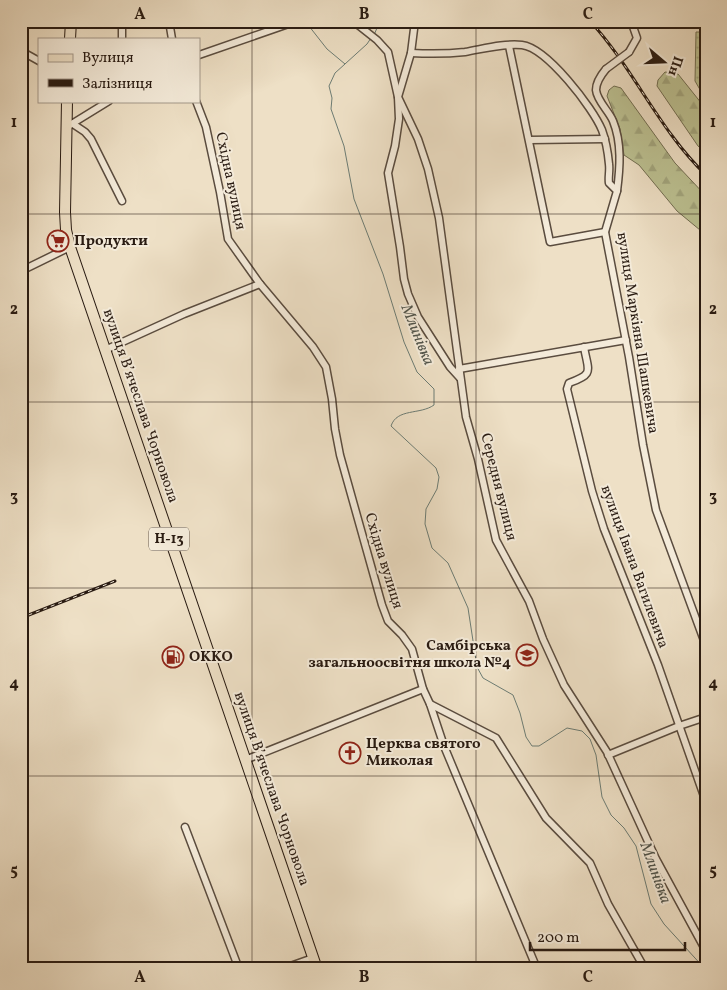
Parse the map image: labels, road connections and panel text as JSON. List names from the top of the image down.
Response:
{
  "streets": {
    "main road": ["вулиця Вʼячеслава Чорновола", "Н-13"],
    "street": [
      "Східна вулиця",
      "вулиця Маркіяна Шашкевича",
      "Середня вулиця",
      "вулиця Івана Вагилевича"
    ]
  },
  "water": ["Млинівка"],
  "places": {
    "supermarket": ["Продукти"],
    "school or university": ["Самбірська загальноосвітня школа №4"],
    "fuel station": ["OKKO"],
    "church": ["Церква святого Миколая"]
  },
  "legend": ["Вулиця", "Залізниця"],
  "scale_bar": "200 m",
  "north": "right",
  "grid": {
    "columns": ["A", "B", "C"],
    "rows": [
      "1",
      "2",
      "3",
      "4",
      "5"
    ]
  }
}
